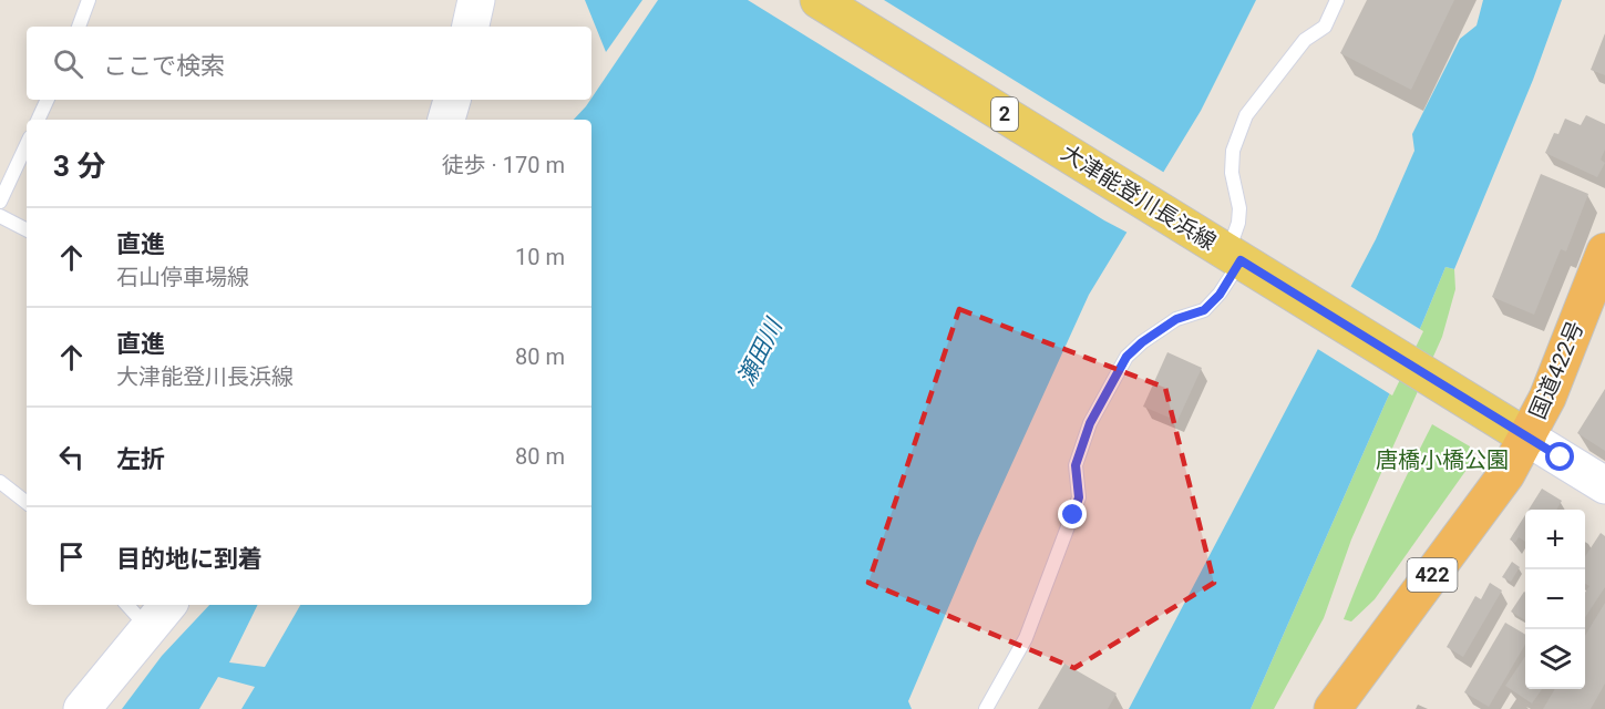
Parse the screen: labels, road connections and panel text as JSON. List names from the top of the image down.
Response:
{
  "streets": {
    "highway": ["国道422号", "422"],
    "main road": ["2", "大津能登川長浜線"]
  },
  "crossings": [
    ["大津能登川長浜線", "国道422号"]
  ],
  "water": ["瀬田川"],
  "parks": ["唐橋小橋公園"],
  "page": {
    "search": "ここで検索",
    "heading": ["3 分", "徒歩 · 170 m"],
    "list": [
      ["直進", "石山停車場線", "10 m"],
      ["直進", "大津能登川長浜線", "80 m"],
      ["左折", "80 m"],
      "目的地に到着"
    ],
    "map_buttons": ["+", "−"]
  }
}
